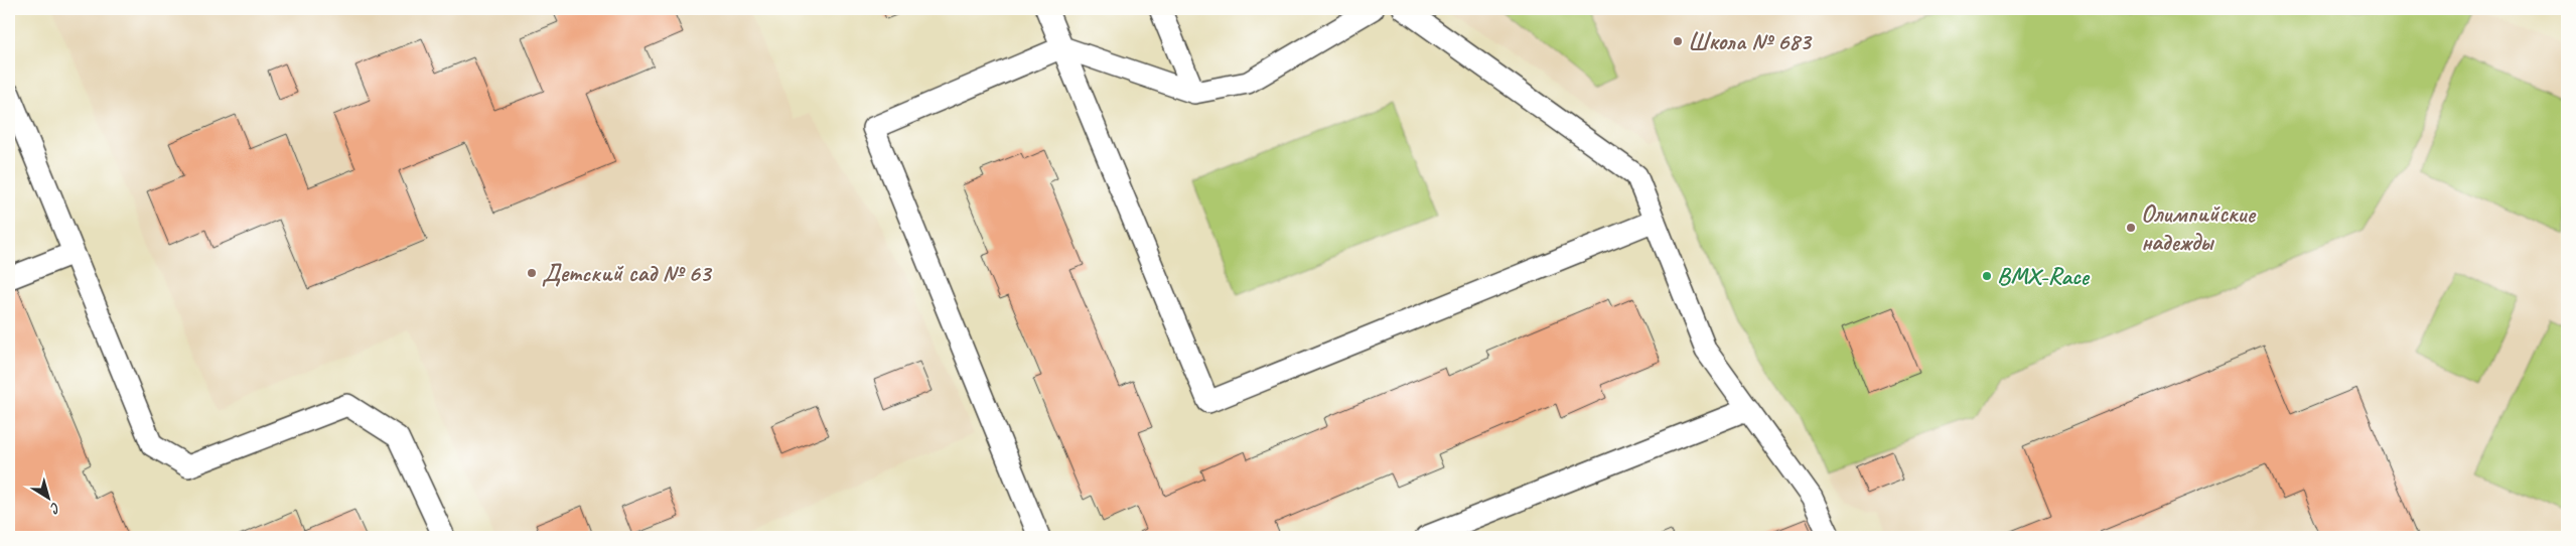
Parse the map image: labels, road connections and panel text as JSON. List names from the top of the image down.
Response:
{
  "places": [
    "Школа № 683",
    "Олимпийские надежды",
    "Детский сад № 63",
    "BMX-Race"
  ],
  "north": "bottom right"
}
